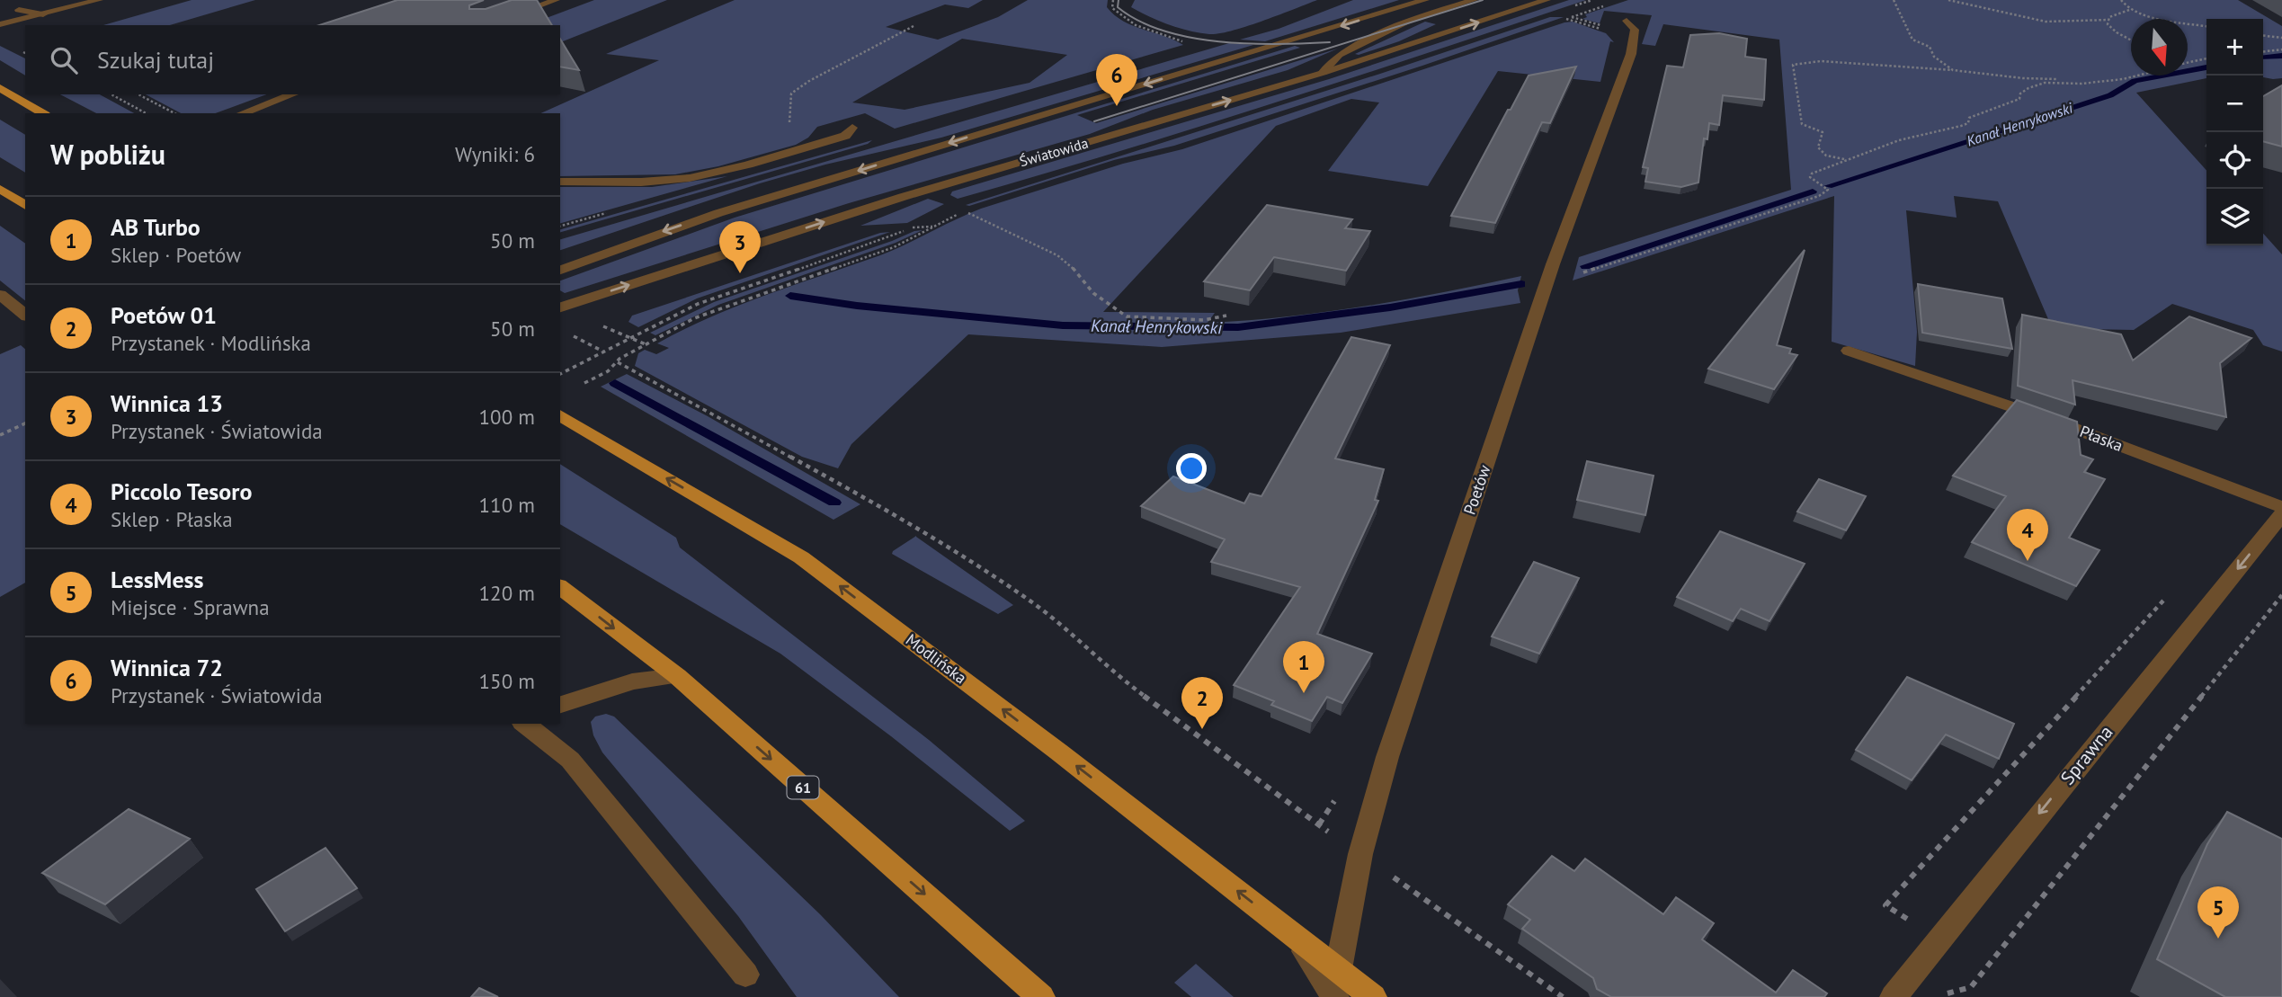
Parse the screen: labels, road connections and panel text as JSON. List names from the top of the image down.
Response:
{
  "streets": {
    "main road": ["Modlińska", "61"],
    "street": [
      "Światowida",
      "Płaska",
      "Poetów",
      "Sprawna"
    ]
  },
  "crossings": [
    ["Poetów", "Modlińska"]
  ],
  "one_way": ["Modlińska", "Sprawna"],
  "water": ["Kanał Henrykowski"],
  "north": "bottom",
  "page": {
    "map_buttons": ["+", "−"],
    "search": "Szukaj tutaj",
    "pins": [
      "6",
      "3",
      "4",
      "1",
      "2",
      "5"
    ],
    "heading": ["W pobliżu", "Wyniki: 6"],
    "list": [
      {
        "mark": "1",
        "name": "AB Turbo",
        "note": "Sklep · Poetów",
        "value": "50 m"
      },
      {
        "mark": "2",
        "name": "Poetów 01",
        "note": "Przystanek · Modlińska",
        "value": "50 m"
      },
      {
        "mark": "3",
        "name": "Winnica 13",
        "note": "Przystanek · Światowida",
        "value": "100 m"
      },
      {
        "mark": "4",
        "name": "Piccolo Tesoro",
        "note": "Sklep · Płaska",
        "value": "110 m"
      },
      {
        "mark": "5",
        "name": "LessMess",
        "note": "Miejsce · Sprawna",
        "value": "120 m"
      },
      {
        "mark": "6",
        "name": "Winnica 72",
        "note": "Przystanek · Światowida",
        "value": "150 m"
      }
    ]
  }
}
